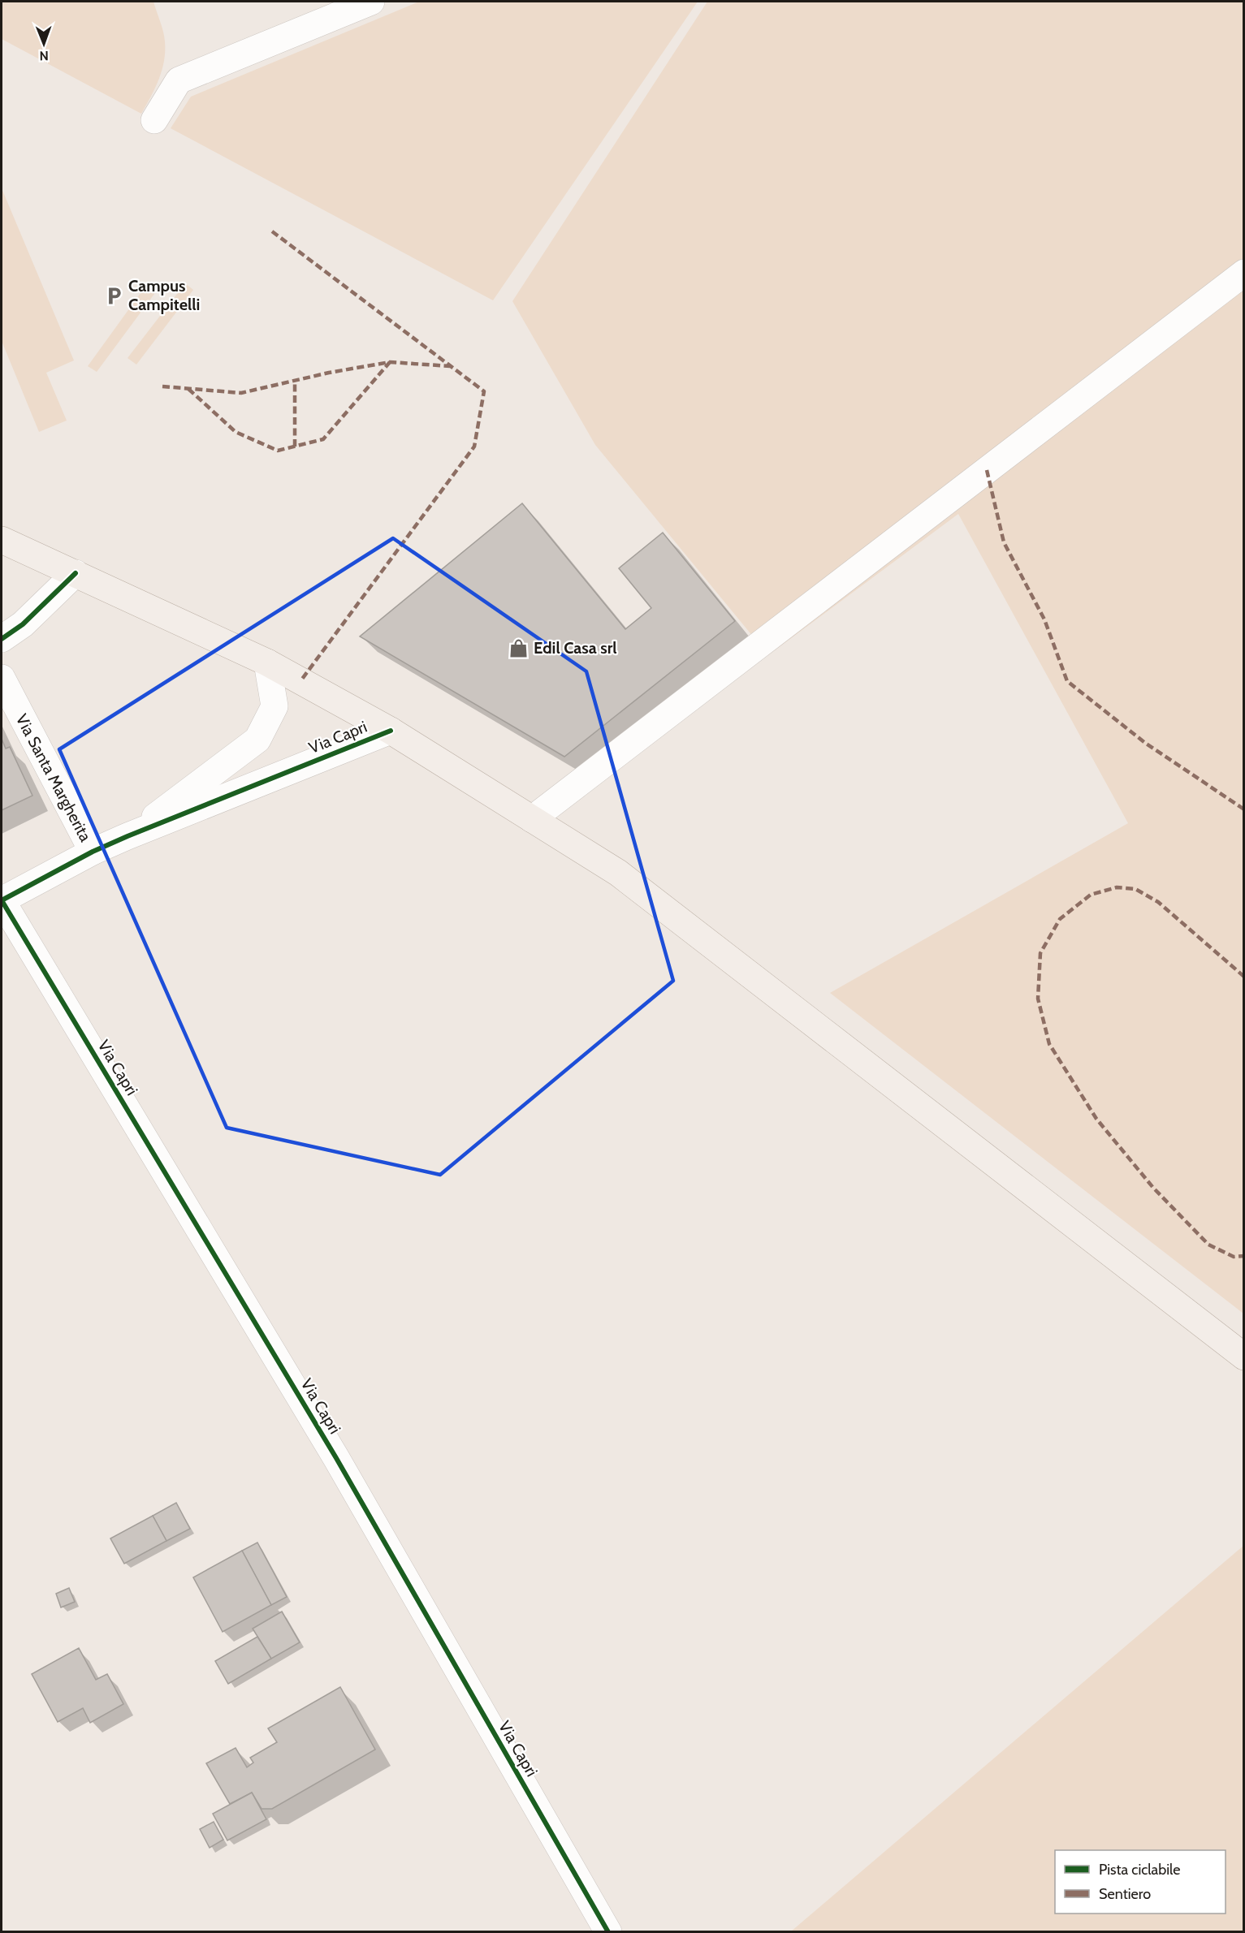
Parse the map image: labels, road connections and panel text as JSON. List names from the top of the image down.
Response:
{
  "streets": {
    "street": ["Via Capri", "Via Santa Margherita"]
  },
  "crossings": [
    ["Via Capri", "Via Santa Margherita"]
  ],
  "places": {
    "parking": ["Campus Campitelli"],
    "shop": ["Edil Casa srl"]
  },
  "legend": ["Pista ciclabile", "Sentiero"],
  "north": "bottom"
}
